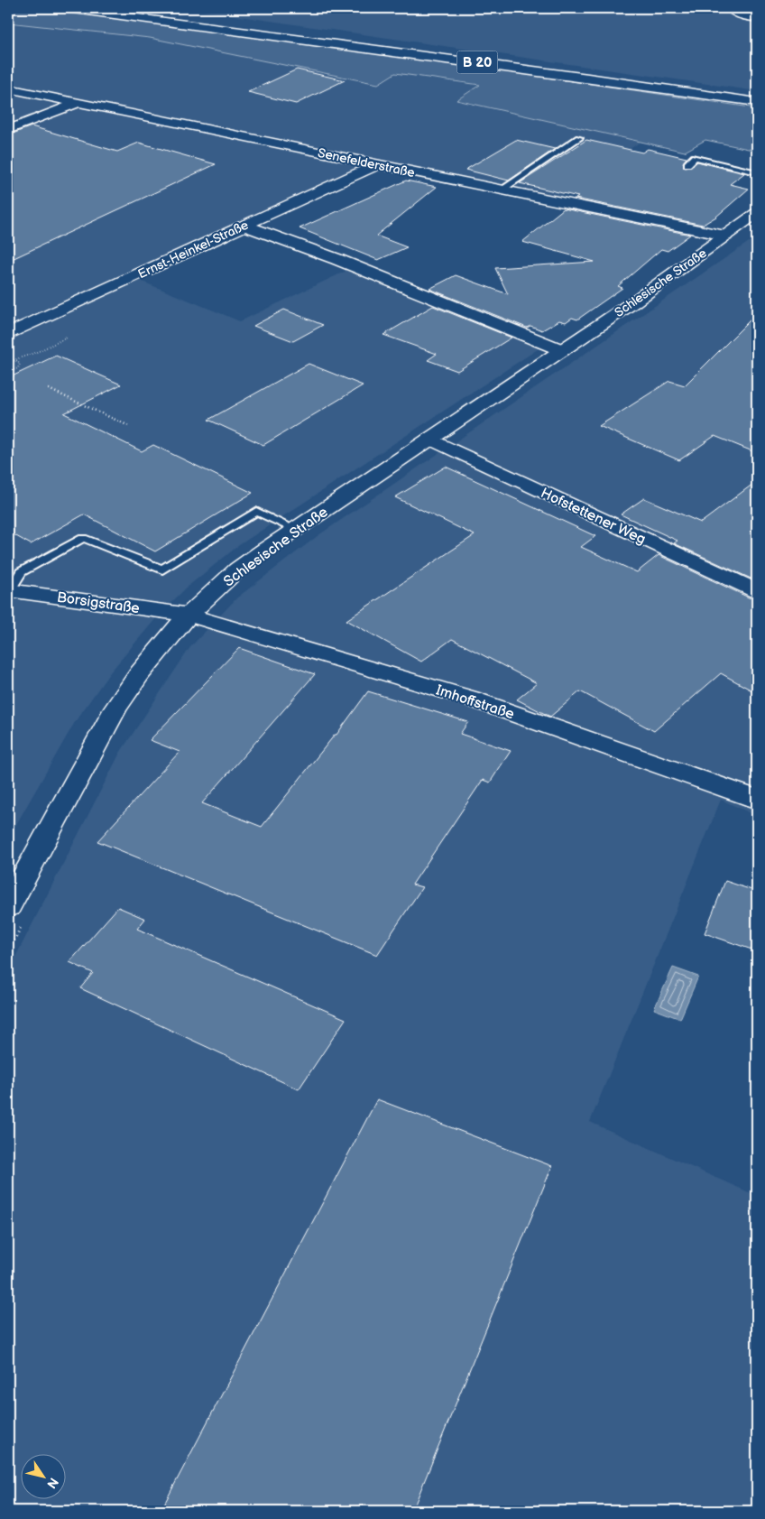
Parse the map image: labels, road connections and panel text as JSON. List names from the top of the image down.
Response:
{
  "streets": {
    "main road": [
      "B 20",
      "Senefelderstraße",
      "Ernst-Heinkel-Straße",
      "Schlesische Straße",
      "Hofstettener Weg",
      "Borsigstraße",
      "Imhoffstraße"
    ]
  },
  "crossings": [
    ["Senefelderstraße", "Ernst-Heinkel-Straße"],
    ["Senefelderstraße", "Schlesische Straße"],
    ["Schlesische Straße", "Hofstettener Weg"],
    ["Schlesische Straße", "Borsigstraße"],
    ["Schlesische Straße", "Imhoffstraße"],
    ["Borsigstraße", "Imhoffstraße"]
  ],
  "north": "bottom right"
}
